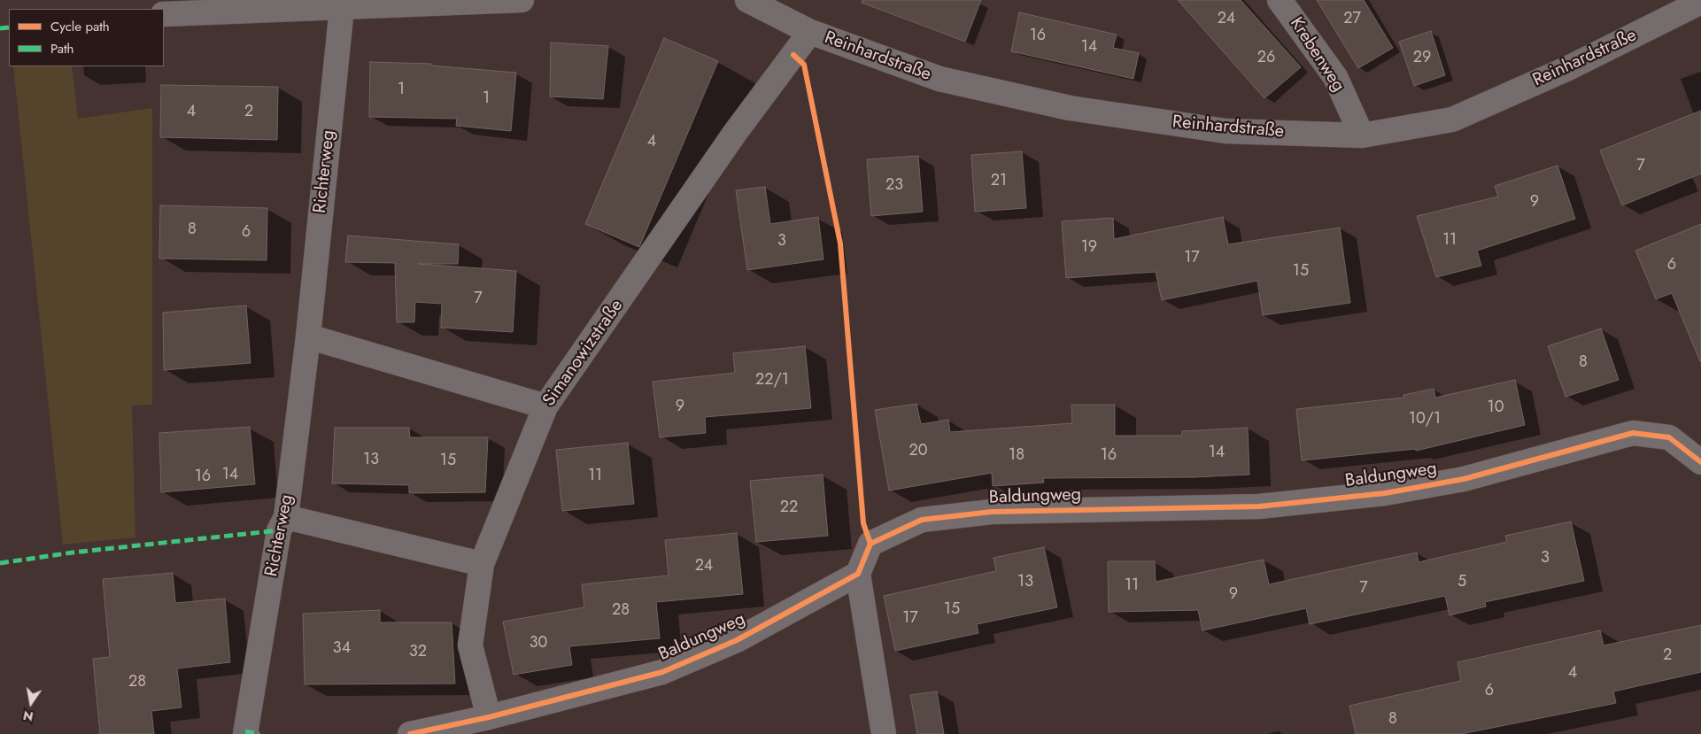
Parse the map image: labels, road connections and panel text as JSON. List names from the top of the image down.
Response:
{
  "streets": {
    "street": [
      "Krebenweg",
      "Reinhardstraße",
      "Richterweg",
      "Simanowizstraße",
      "Baldungweg"
    ]
  },
  "crossings": [
    ["Krebenweg", "Reinhardstraße"],
    ["Reinhardstraße", "Simanowizstraße"],
    ["Simanowizstraße", "Baldungweg"]
  ],
  "house_numbers": [
    "24",
    "27",
    "16",
    "14",
    "26",
    "29",
    "1",
    "1",
    "4",
    "2",
    "4",
    "7",
    "21",
    "23",
    "9",
    "8",
    "6",
    "11",
    "3",
    "19",
    "17",
    "6",
    "15",
    "7",
    "8",
    "22/1",
    "9",
    "10",
    "10/1",
    "20",
    "14",
    "18",
    "16",
    "13",
    "15",
    "14",
    "11",
    "16",
    "22",
    "3",
    "24",
    "13",
    "5",
    "11",
    "7",
    "9",
    "15",
    "28",
    "17",
    "30",
    "34",
    "32",
    "2",
    "4",
    "28",
    "6",
    "8"
  ],
  "legend": ["Cycle path", "Path"],
  "north": "bottom"
}
